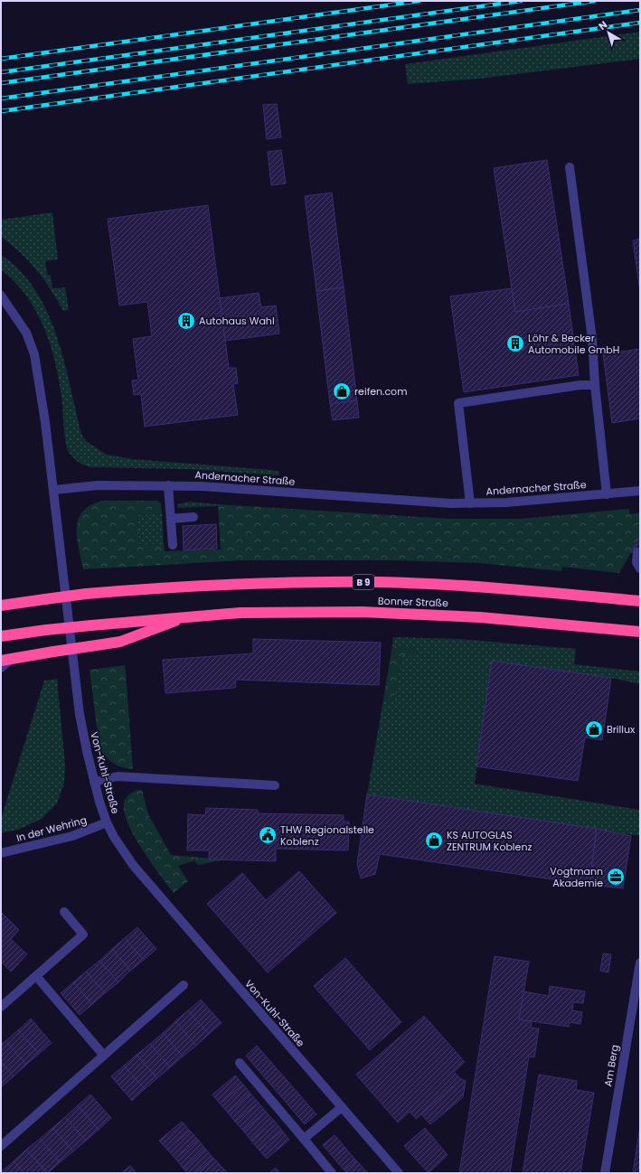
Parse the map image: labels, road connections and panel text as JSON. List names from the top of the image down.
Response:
{
  "streets": {
    "highway": ["B 9", "Bonner Straße"],
    "street": [
      "Andernacher Straße",
      "Von-Kuhl-Straße",
      "In der Wehring",
      "Am Berg"
    ]
  },
  "crossings": [
    ["Andernacher Straße", "Von-Kuhl-Straße"],
    ["Von-Kuhl-Straße", "In der Wehring"]
  ],
  "places": {
    "building": ["Autohaus Wahl", "Löhr & Becker Automobile GmbH"],
    "shop": ["reifen.com", "Brillux", "KS AUTOGLAS ZENTRUM Koblenz"],
    "public building": ["THW Regionalstelle Koblenz"],
    "office": ["Vogtmann Akademie"]
  },
  "north": "top left"
}
